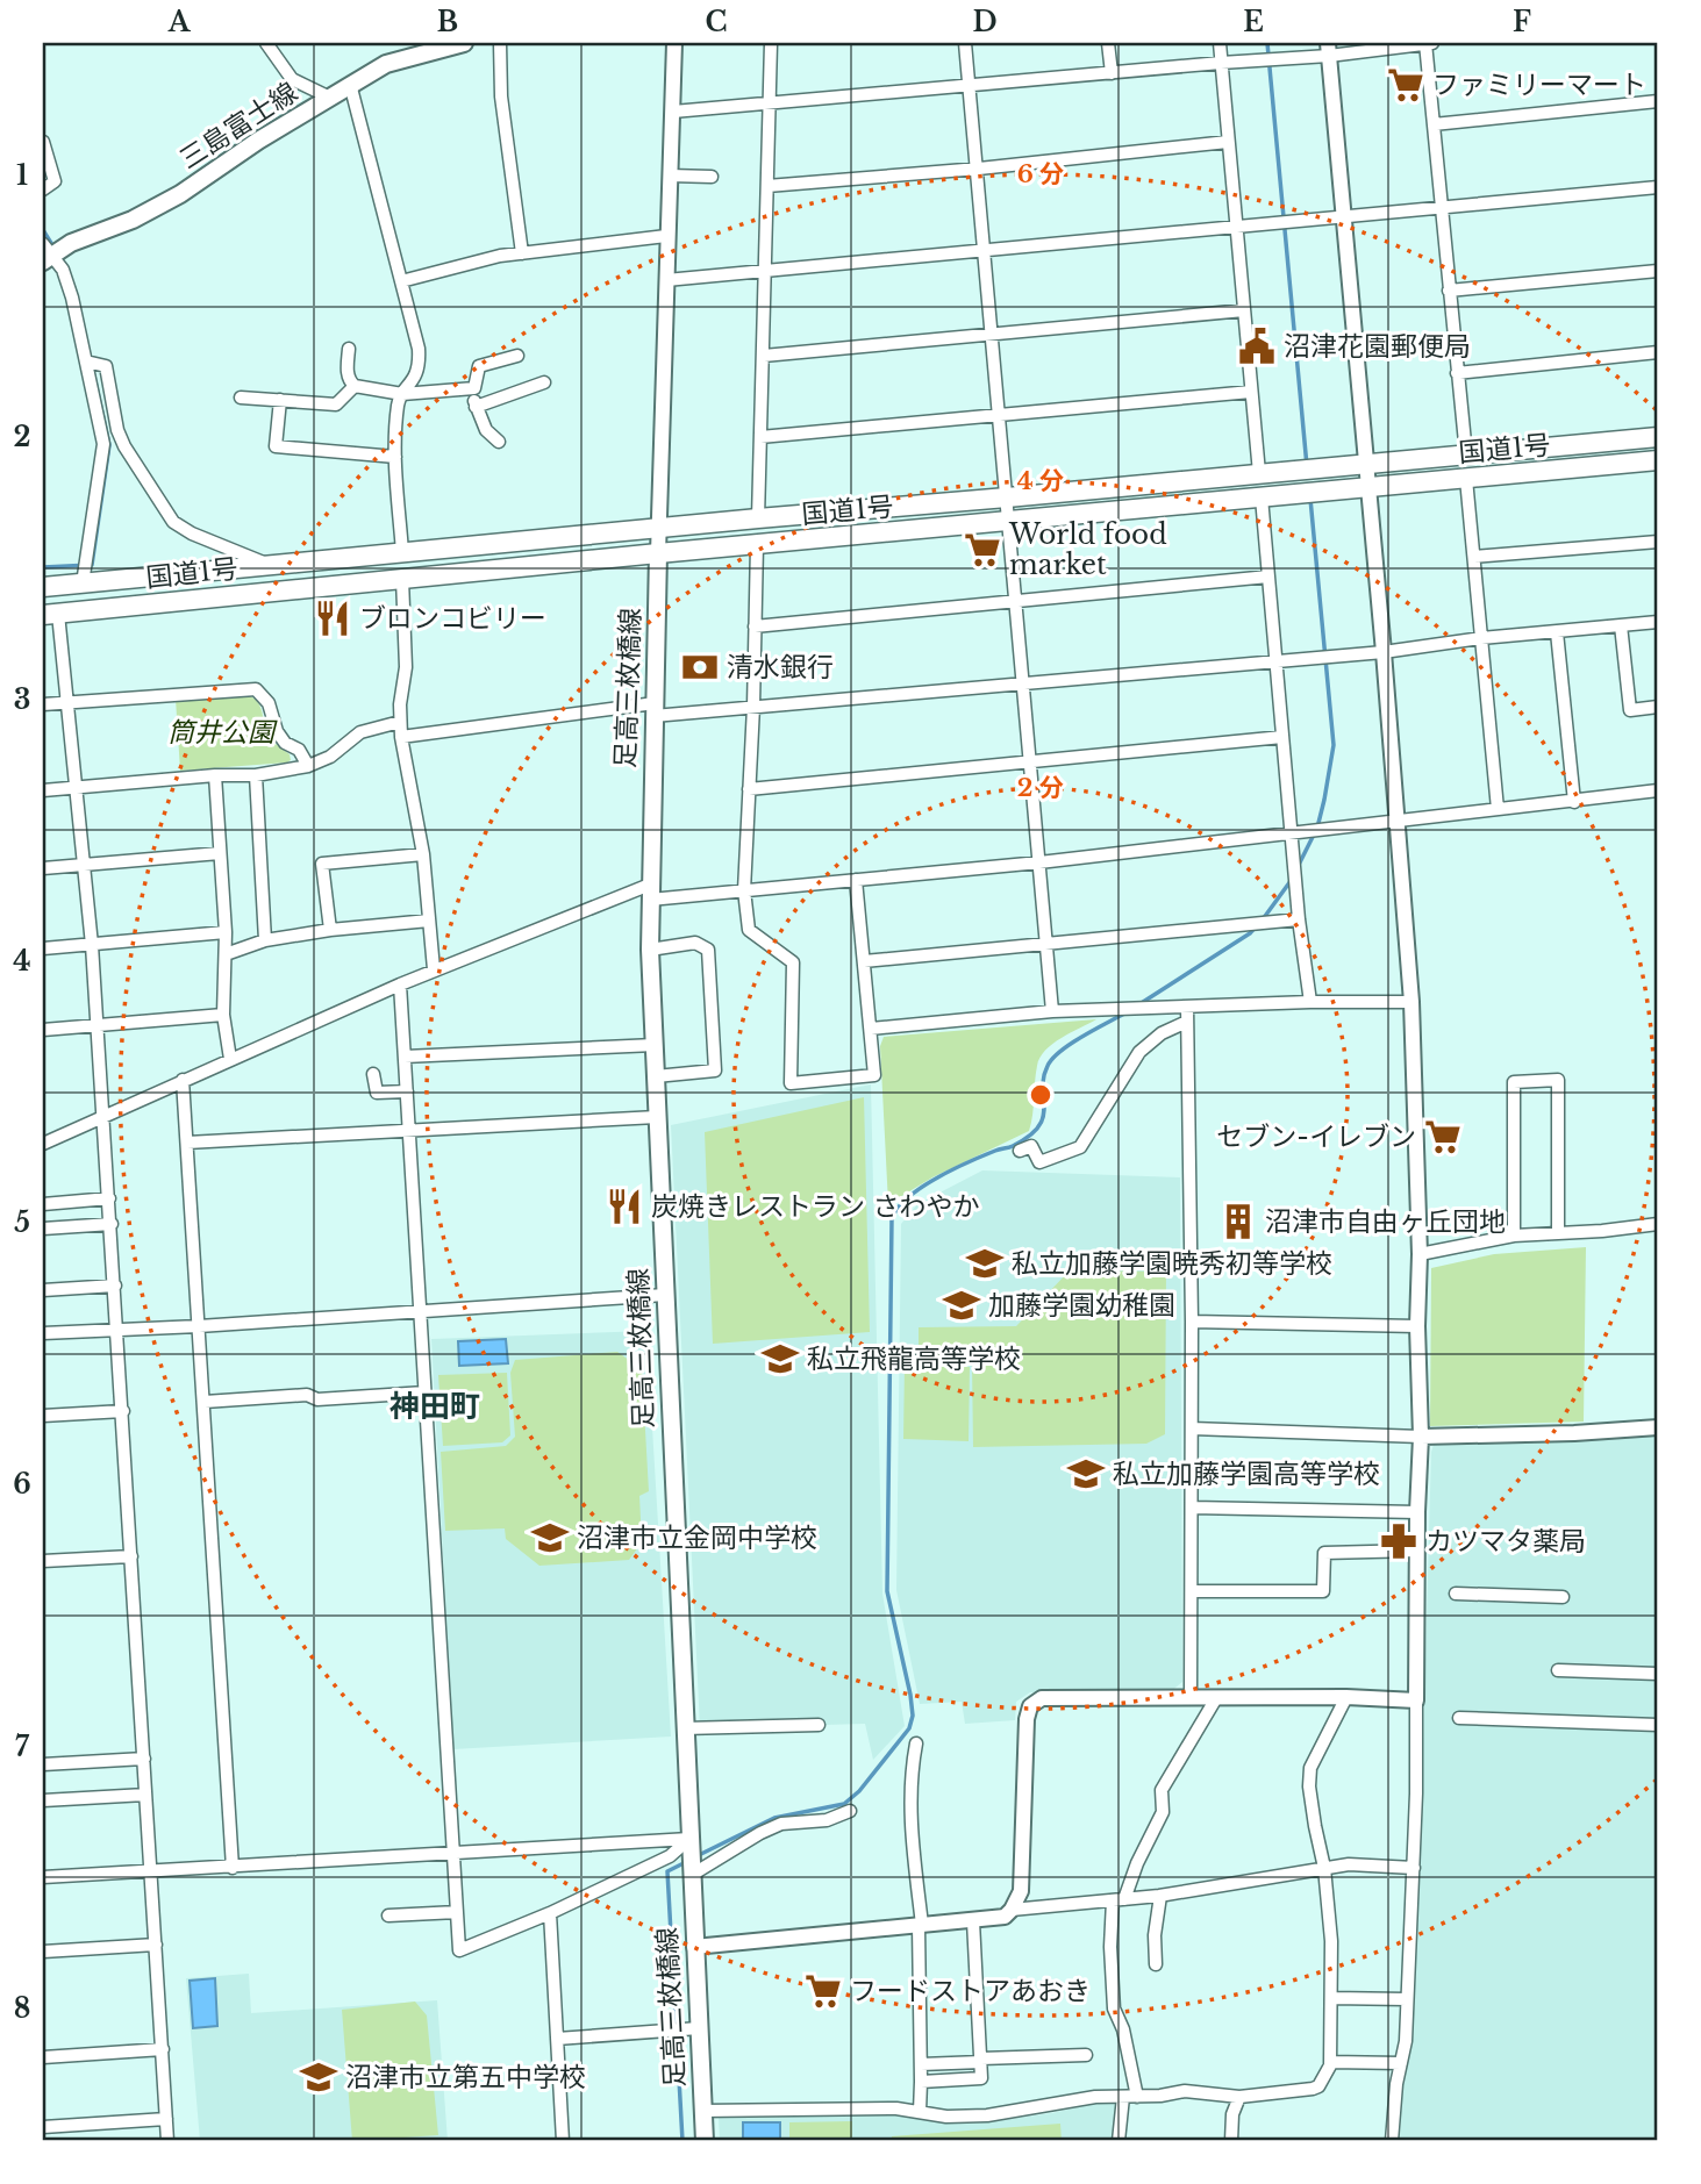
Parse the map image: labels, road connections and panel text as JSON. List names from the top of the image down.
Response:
{
  "streets": {
    "highway": ["国道1号"],
    "main road": ["三島富士線", "足高三枚橋線"]
  },
  "crossings": [
    ["国道1号", "足高三枚橋線"]
  ],
  "districts": ["神田町"],
  "parks": ["筒井公園"],
  "places": {
    "supermarket": [
      "ファミリーマート",
      "World food market",
      "セブン-イレブン",
      "フードストアあおき"
    ],
    "public building": ["沼津花園郵便局"],
    "restaurant": ["ブロンコビリー", "炭焼きレストラン さわやか"],
    "bank": ["清水銀行"],
    "building": ["沼津市自由ヶ丘団地"],
    "school or university": [
      "私立加藤学園暁秀初等学校",
      "加藤学園幼稚園",
      "私立飛龍高等学校",
      "私立加藤学園高等学校",
      "沼津市立金岡中学校",
      "沼津市立第五中学校"
    ],
    "pharmacy": ["カツマタ薬局"]
  },
  "grid": {
    "columns": [
      "A",
      "B",
      "C",
      "D",
      "E",
      "F"
    ],
    "rows": [
      "1",
      "2",
      "3",
      "4",
      "5",
      "6",
      "7",
      "8"
    ]
  },
  "rings": ["6 分", "4 分", "2 分"]
}
